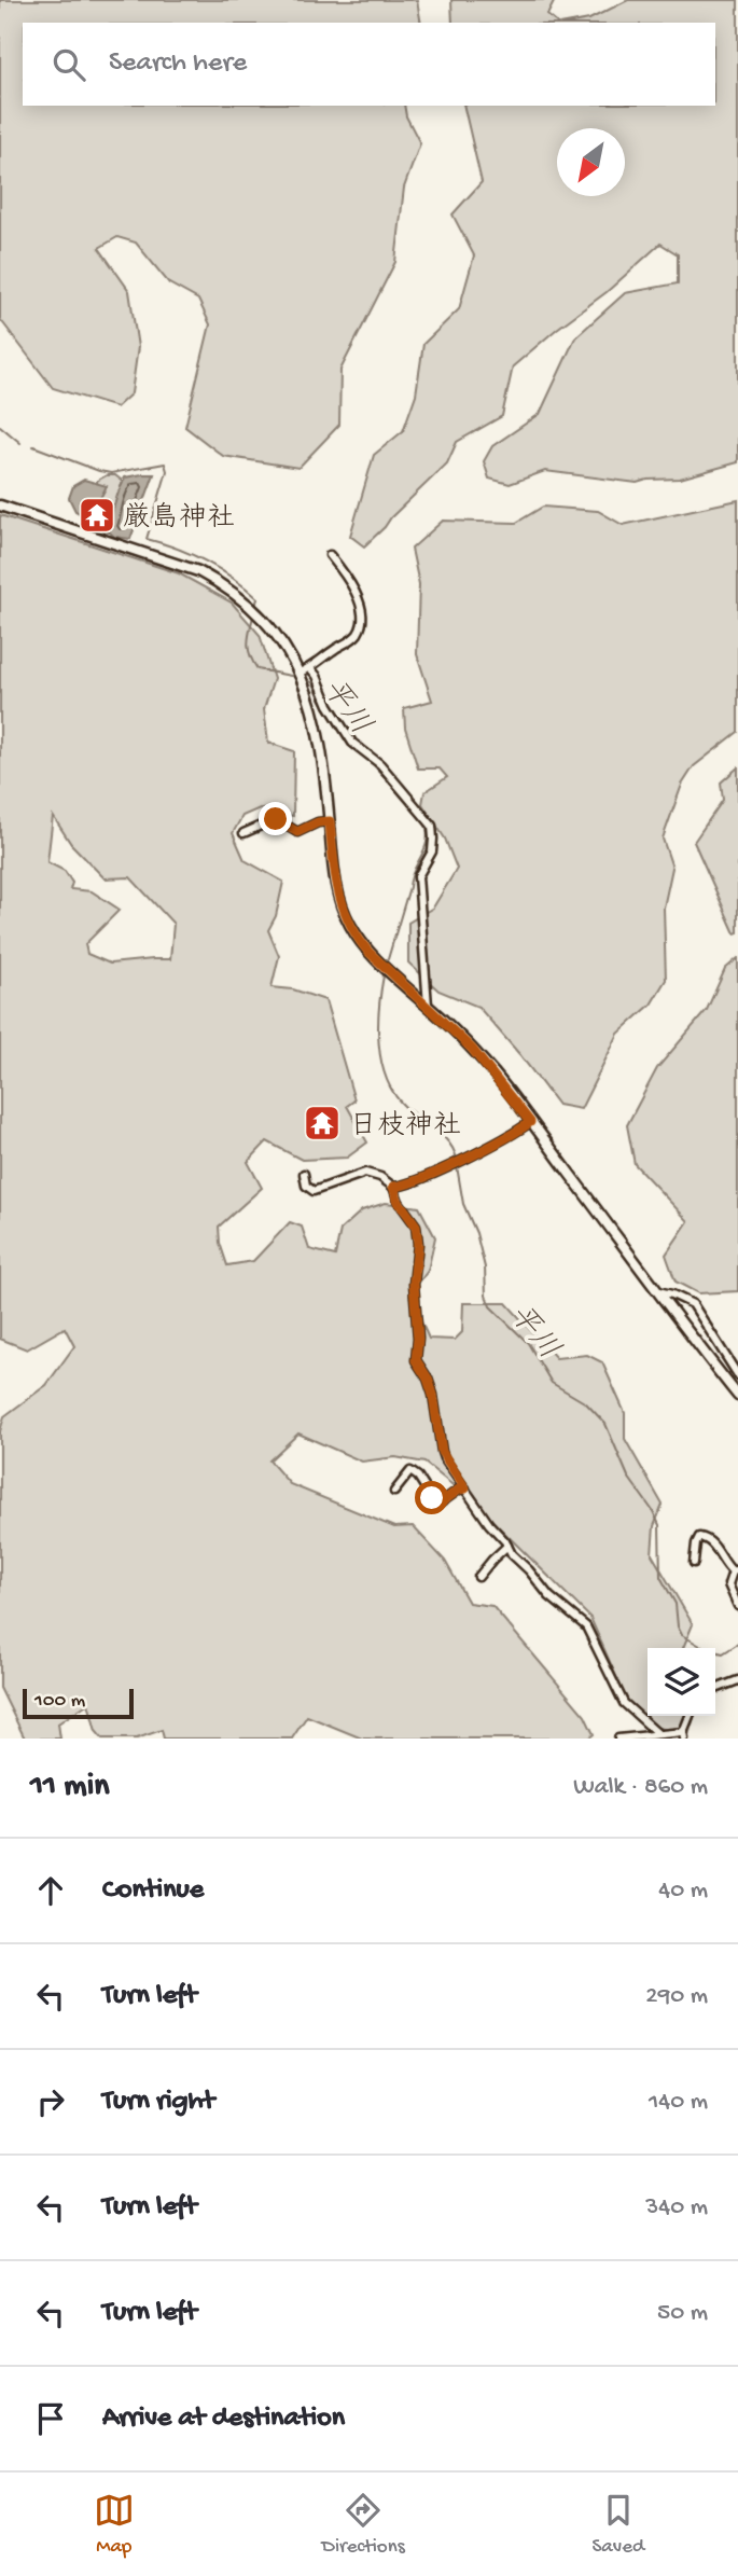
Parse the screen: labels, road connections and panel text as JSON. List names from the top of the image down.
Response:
{
  "water": ["平川"],
  "places": {
    "temple": ["厳島神社", "日枝神社"]
  },
  "scale_bar": "100 m",
  "north": "bottom left",
  "page": {
    "search": "Search here",
    "scale": "100 m",
    "heading": ["11 min", "Walk · 860 m"],
    "list": [
      ["Continue", "40 m"],
      ["Turn left", "290 m"],
      ["Turn right", "140 m"],
      ["Turn left", "340 m"],
      ["Turn left", "50 m"],
      "Arrive at destination"
    ],
    "nav": ["Map", "Directions", "Saved"]
  }
}
